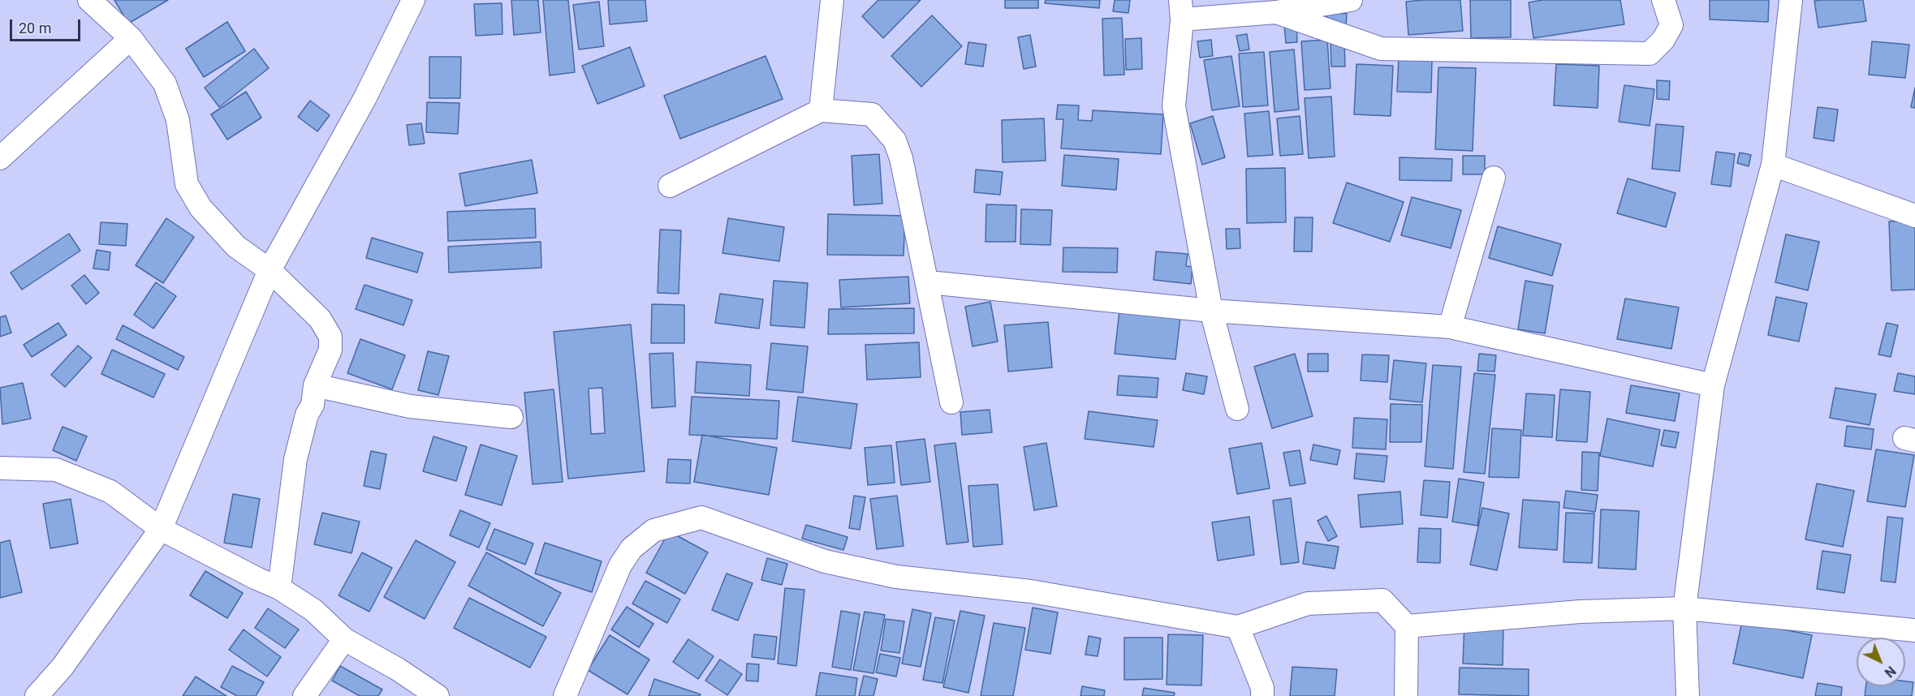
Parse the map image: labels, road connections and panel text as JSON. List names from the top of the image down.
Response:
{
  "scale_bar": "20 m",
  "north": "bottom right"
}
